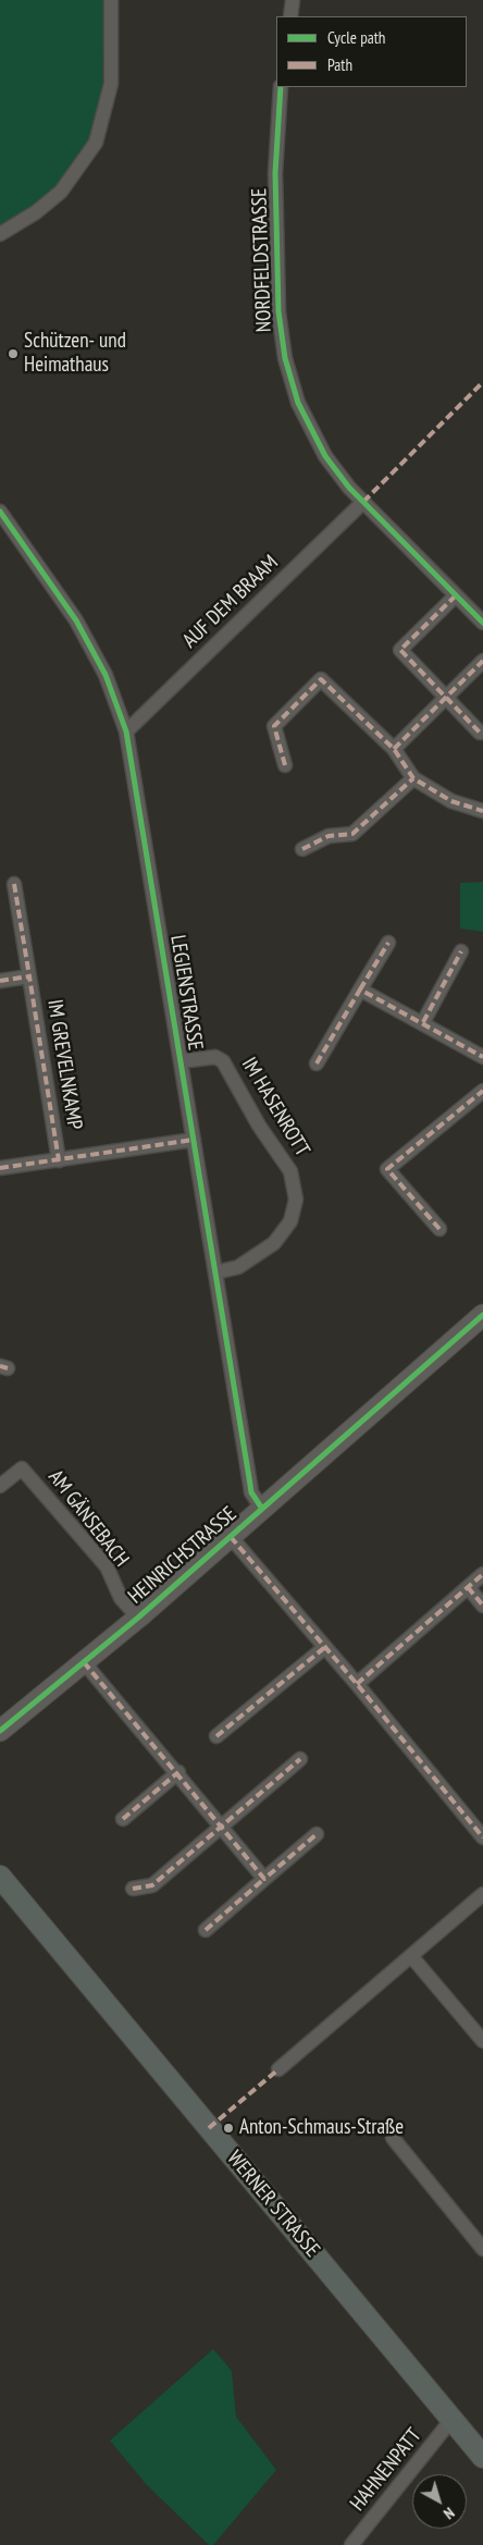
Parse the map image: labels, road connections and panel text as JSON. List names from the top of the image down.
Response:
{
  "streets": {
    "main road": ["WERNER STRASSE"],
    "street": [
      "NORDFELDSTRASSE",
      "AUF DEM BRAAM",
      "LEGIENSTRASSE",
      "IM GREVELNKAMP",
      "IM HASENROTT",
      "AM GÄNSEBACH",
      "HEINRICHSTRASSE",
      "HAHNENPATT"
    ]
  },
  "crossings": [
    ["NORDFELDSTRASSE", "AUF DEM BRAAM"],
    ["AUF DEM BRAAM", "LEGIENSTRASSE"],
    ["LEGIENSTRASSE", "IM GREVELNKAMP"],
    ["LEGIENSTRASSE", "IM HASENROTT"],
    ["LEGIENSTRASSE", "HEINRICHSTRASSE"],
    ["AM GÄNSEBACH", "HEINRICHSTRASSE"],
    ["WERNER STRASSE", "HAHNENPATT"]
  ],
  "places": ["Schützen- und Heimathaus", "Anton-Schmaus-Straße"],
  "legend": ["Cycle path", "Path"],
  "north": "bottom right"
}
